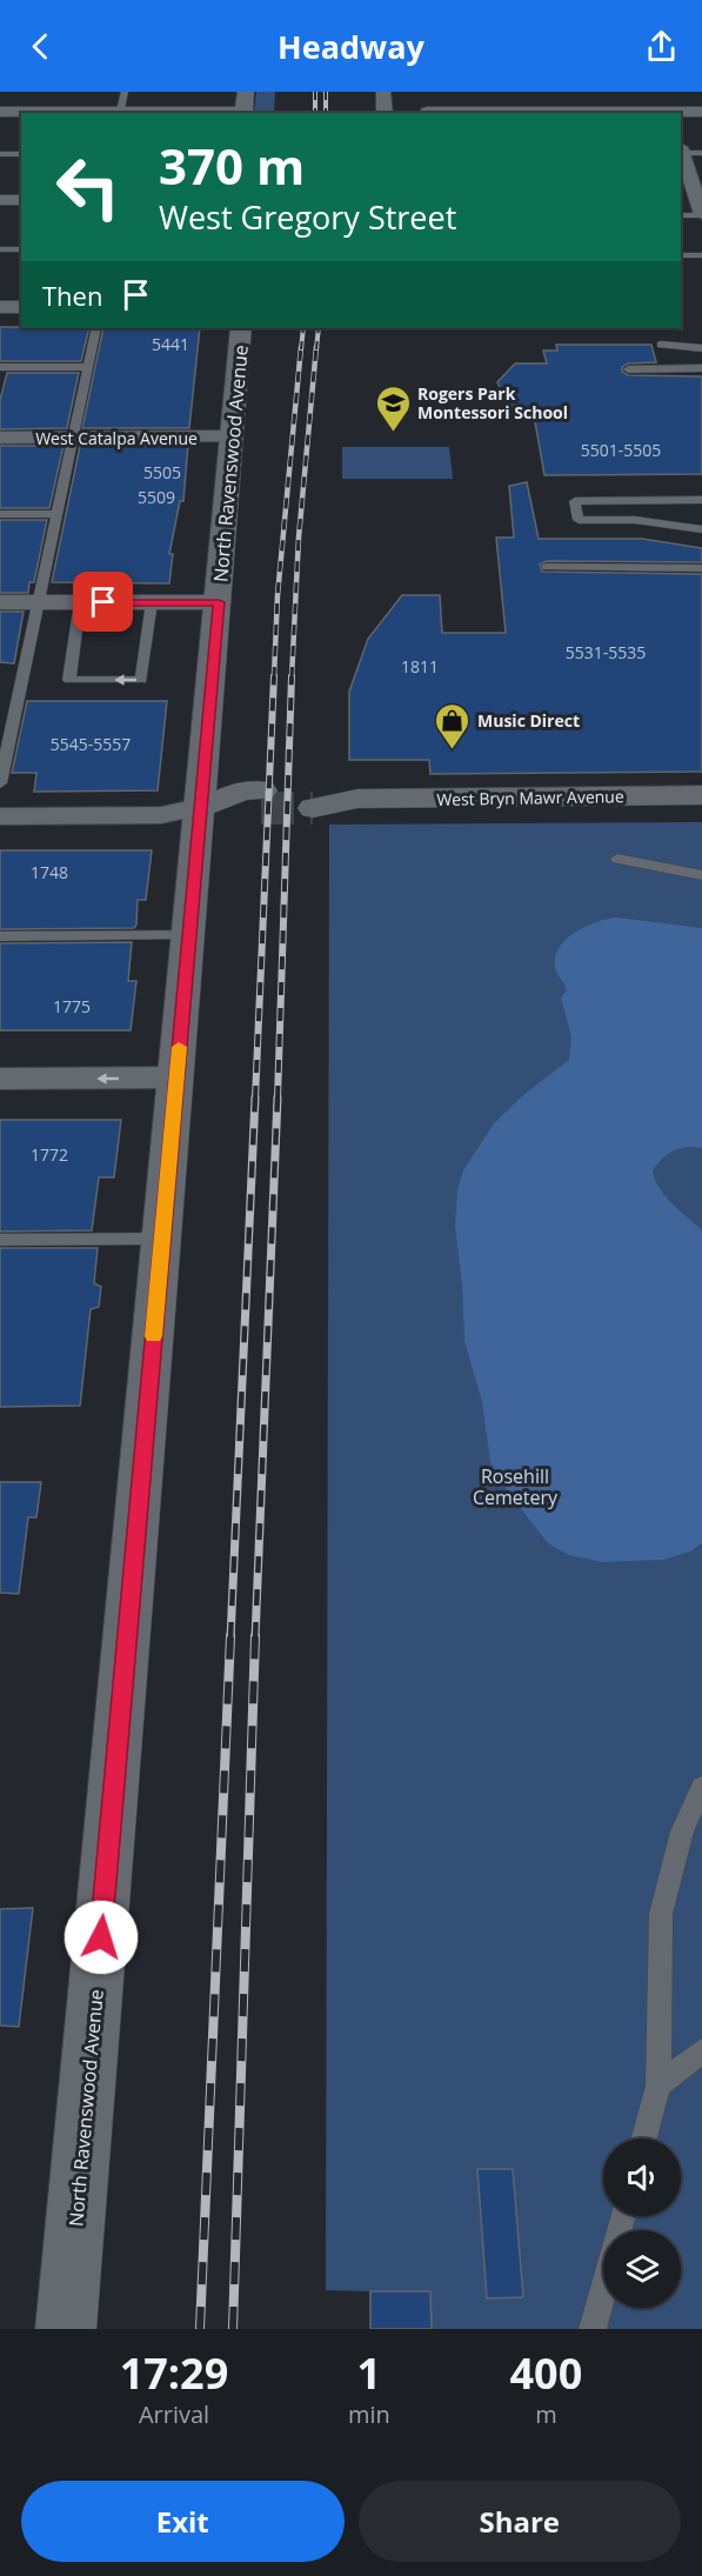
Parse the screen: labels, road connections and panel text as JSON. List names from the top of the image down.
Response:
{
  "streets": {
    "street": ["West Catalpa Avenue", "North Ravenswood Avenue", "West Bryn Mawr Avenue"]
  },
  "crossings": [
    ["West Catalpa Avenue", "North Ravenswood Avenue"]
  ],
  "parks": ["Rosehill Cemetery"],
  "places": {
    "school or university": ["Rogers Park Montessori School"],
    "shop": ["Music Direct"]
  },
  "house_numbers": [
    "5441",
    "5501-5505",
    "5505",
    "5509",
    "5531-5535",
    "1811",
    "5545-5557",
    "1748",
    "1775",
    "1772"
  ],
  "page": {
    "header": "Headway",
    "turn": ["370 m", "West Gregory Street"],
    "then": "Then",
    "eta": [
      "17:29",
      "Arrival",
      "1",
      "min",
      "400",
      "m"
    ],
    "buttons": ["Exit", "Share"]
  }
}
